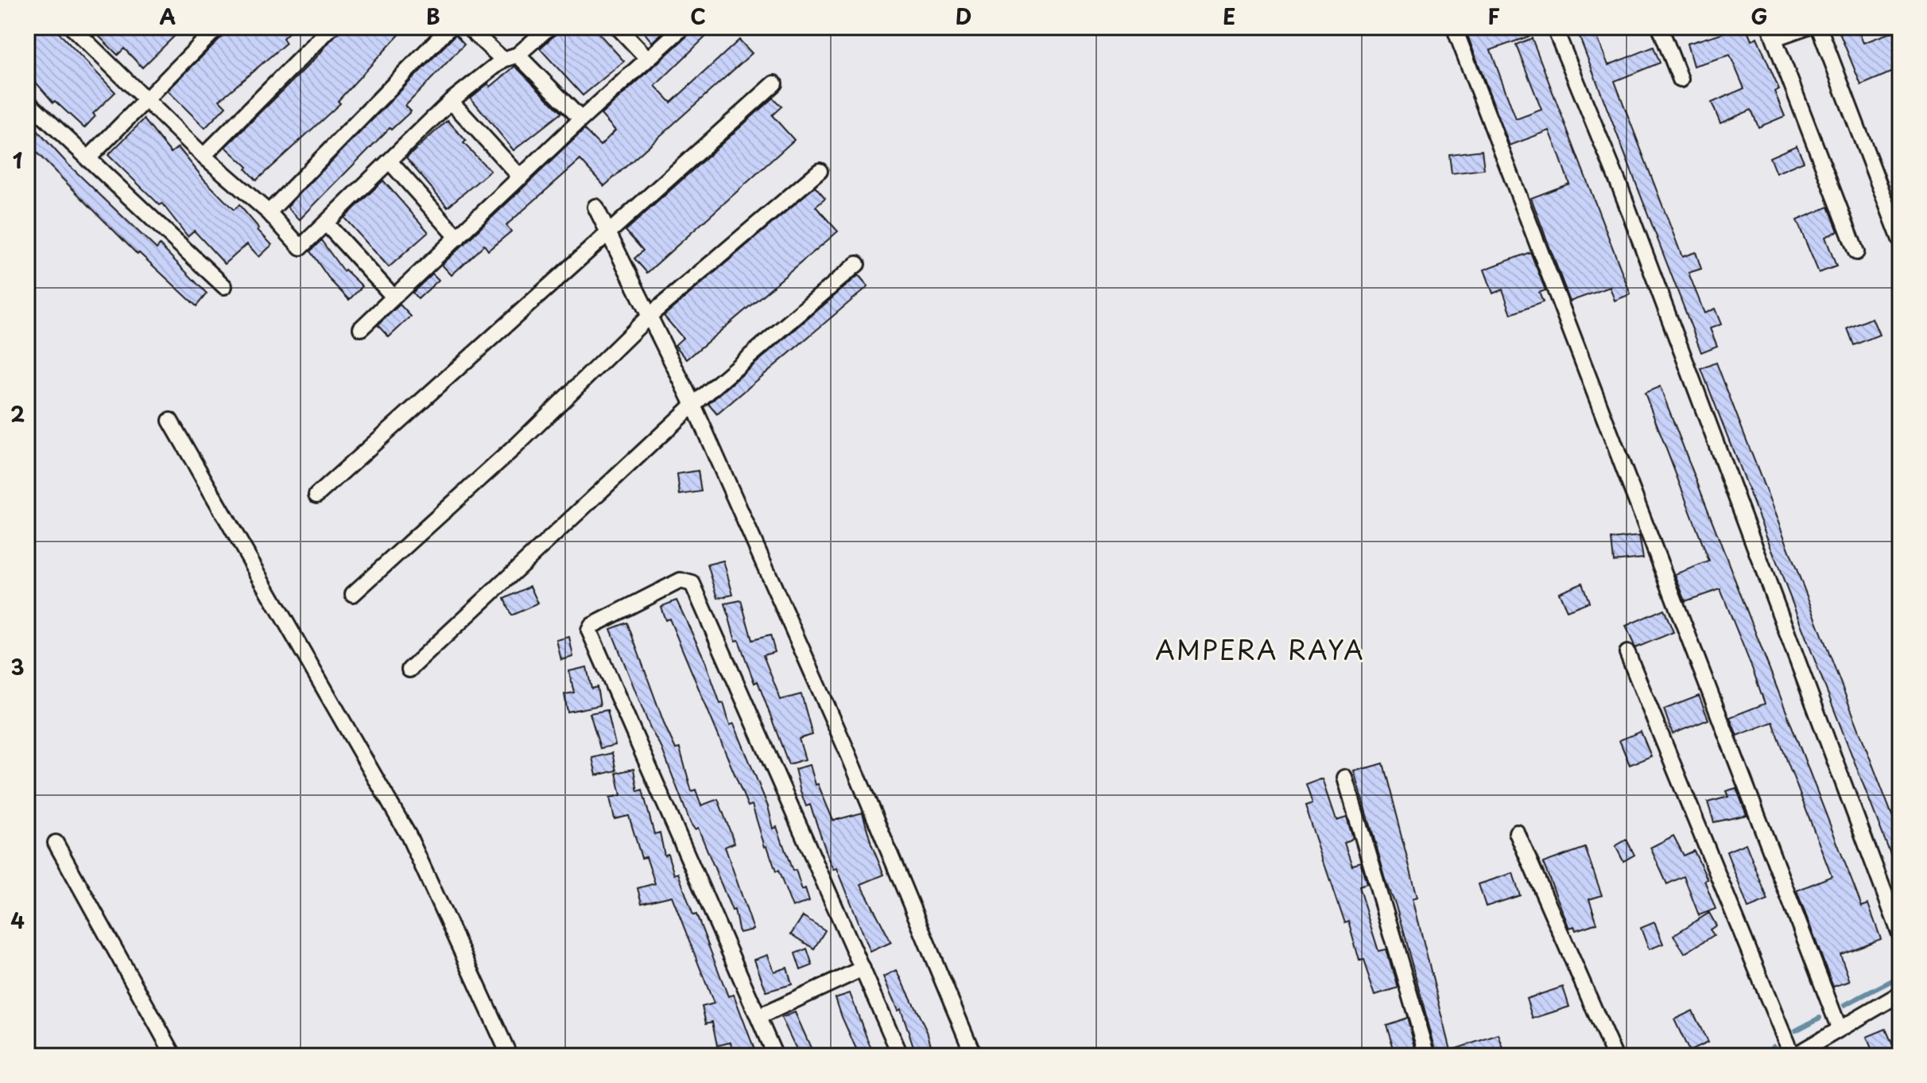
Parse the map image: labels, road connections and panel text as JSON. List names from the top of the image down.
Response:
{
  "districts": ["AMPERA RAYA"],
  "grid": {
    "columns": [
      "A",
      "B",
      "C",
      "D",
      "E",
      "F",
      "G"
    ],
    "rows": [
      "1",
      "2",
      "3",
      "4"
    ]
  }
}
